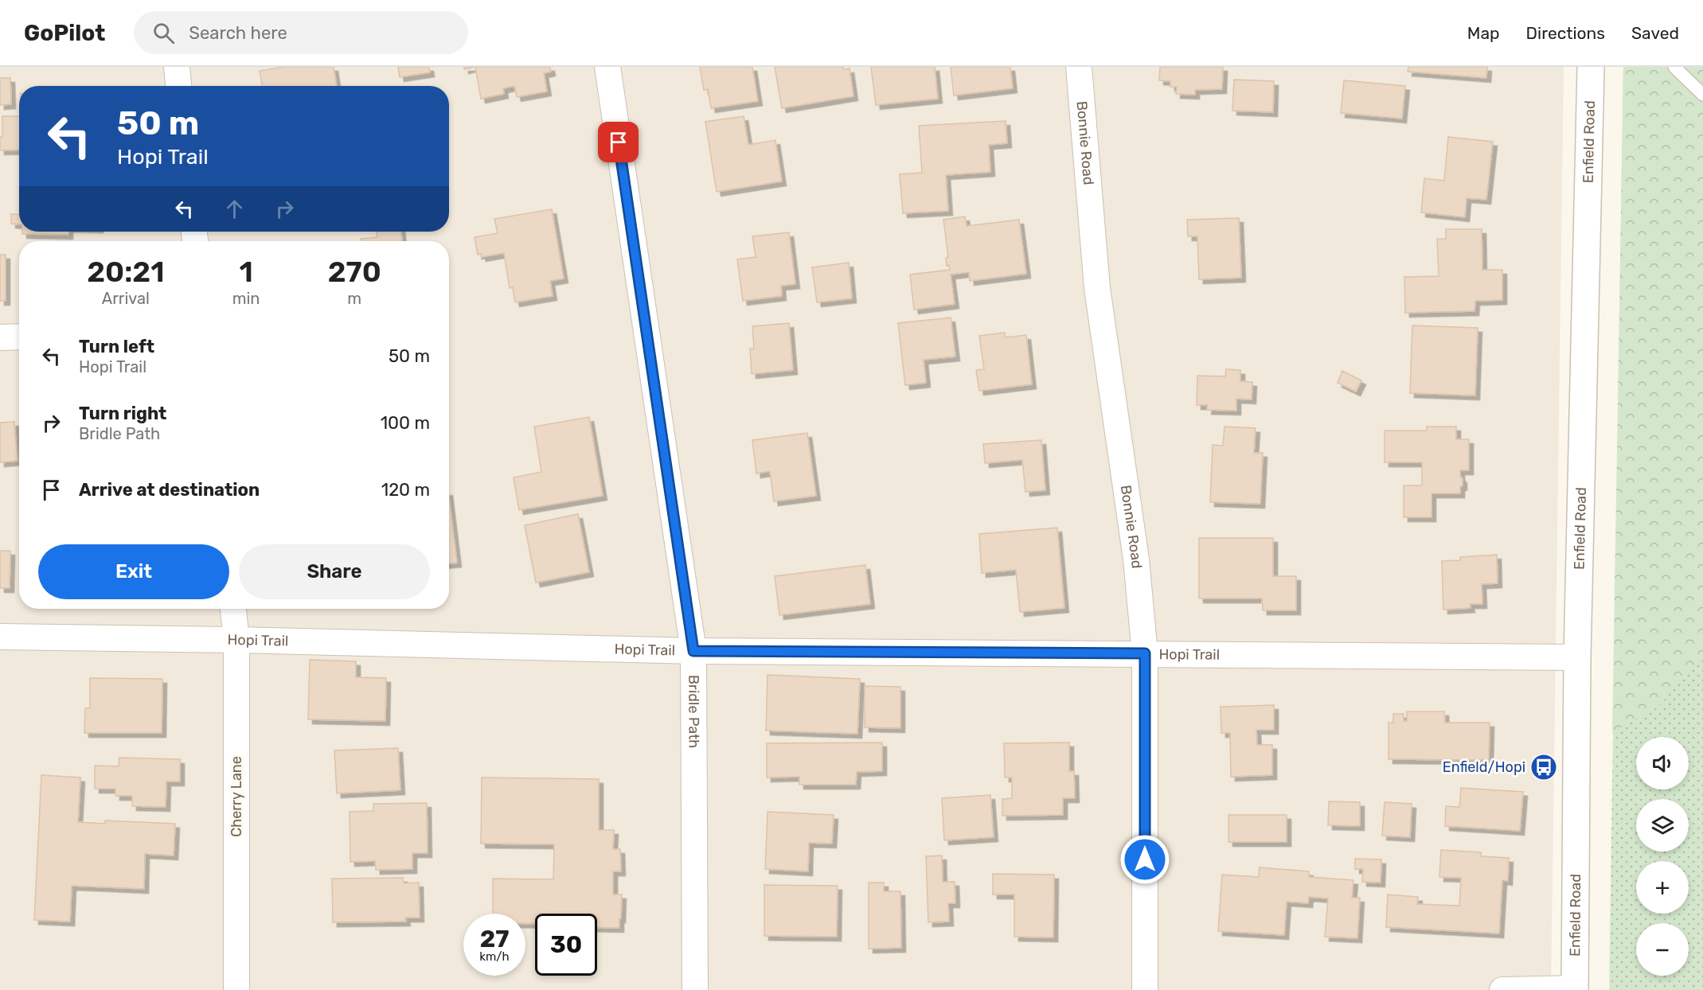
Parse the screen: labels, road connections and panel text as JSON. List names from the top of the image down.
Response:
{
  "streets": {
    "street": [
      "Enfield Road",
      "Bonnie Road",
      "Hopi Trail",
      "Bridle Path",
      "Cherry Lane"
    ]
  },
  "crossings": [
    ["Enfield Road", "Hopi Trail"],
    ["Bonnie Road", "Hopi Trail"],
    ["Hopi Trail", "Bridle Path"],
    ["Hopi Trail", "Cherry Lane"]
  ],
  "places": {
    "bus stop": ["Enfield/Hopi"]
  },
  "page": {
    "header": "GoPilot",
    "search": "Search here",
    "nav": ["Map", "Directions", "Saved"],
    "turn": ["50 m", "Hopi Trail"],
    "eta": [
      "20:21",
      "Arrival",
      "1",
      "min",
      "270",
      "m"
    ],
    "list": [
      {
        "name": "Turn left",
        "note": "Hopi Trail",
        "value": "50 m"
      },
      {
        "name": "Turn right",
        "note": "Bridle Path",
        "value": "100 m"
      },
      {
        "name": "Arrive at destination",
        "value": "120 m"
      }
    ],
    "buttons": ["Exit", "Share"],
    "map_buttons": ["+", "−"],
    "speed": "27 km/h",
    "limit": "30"
  }
}
